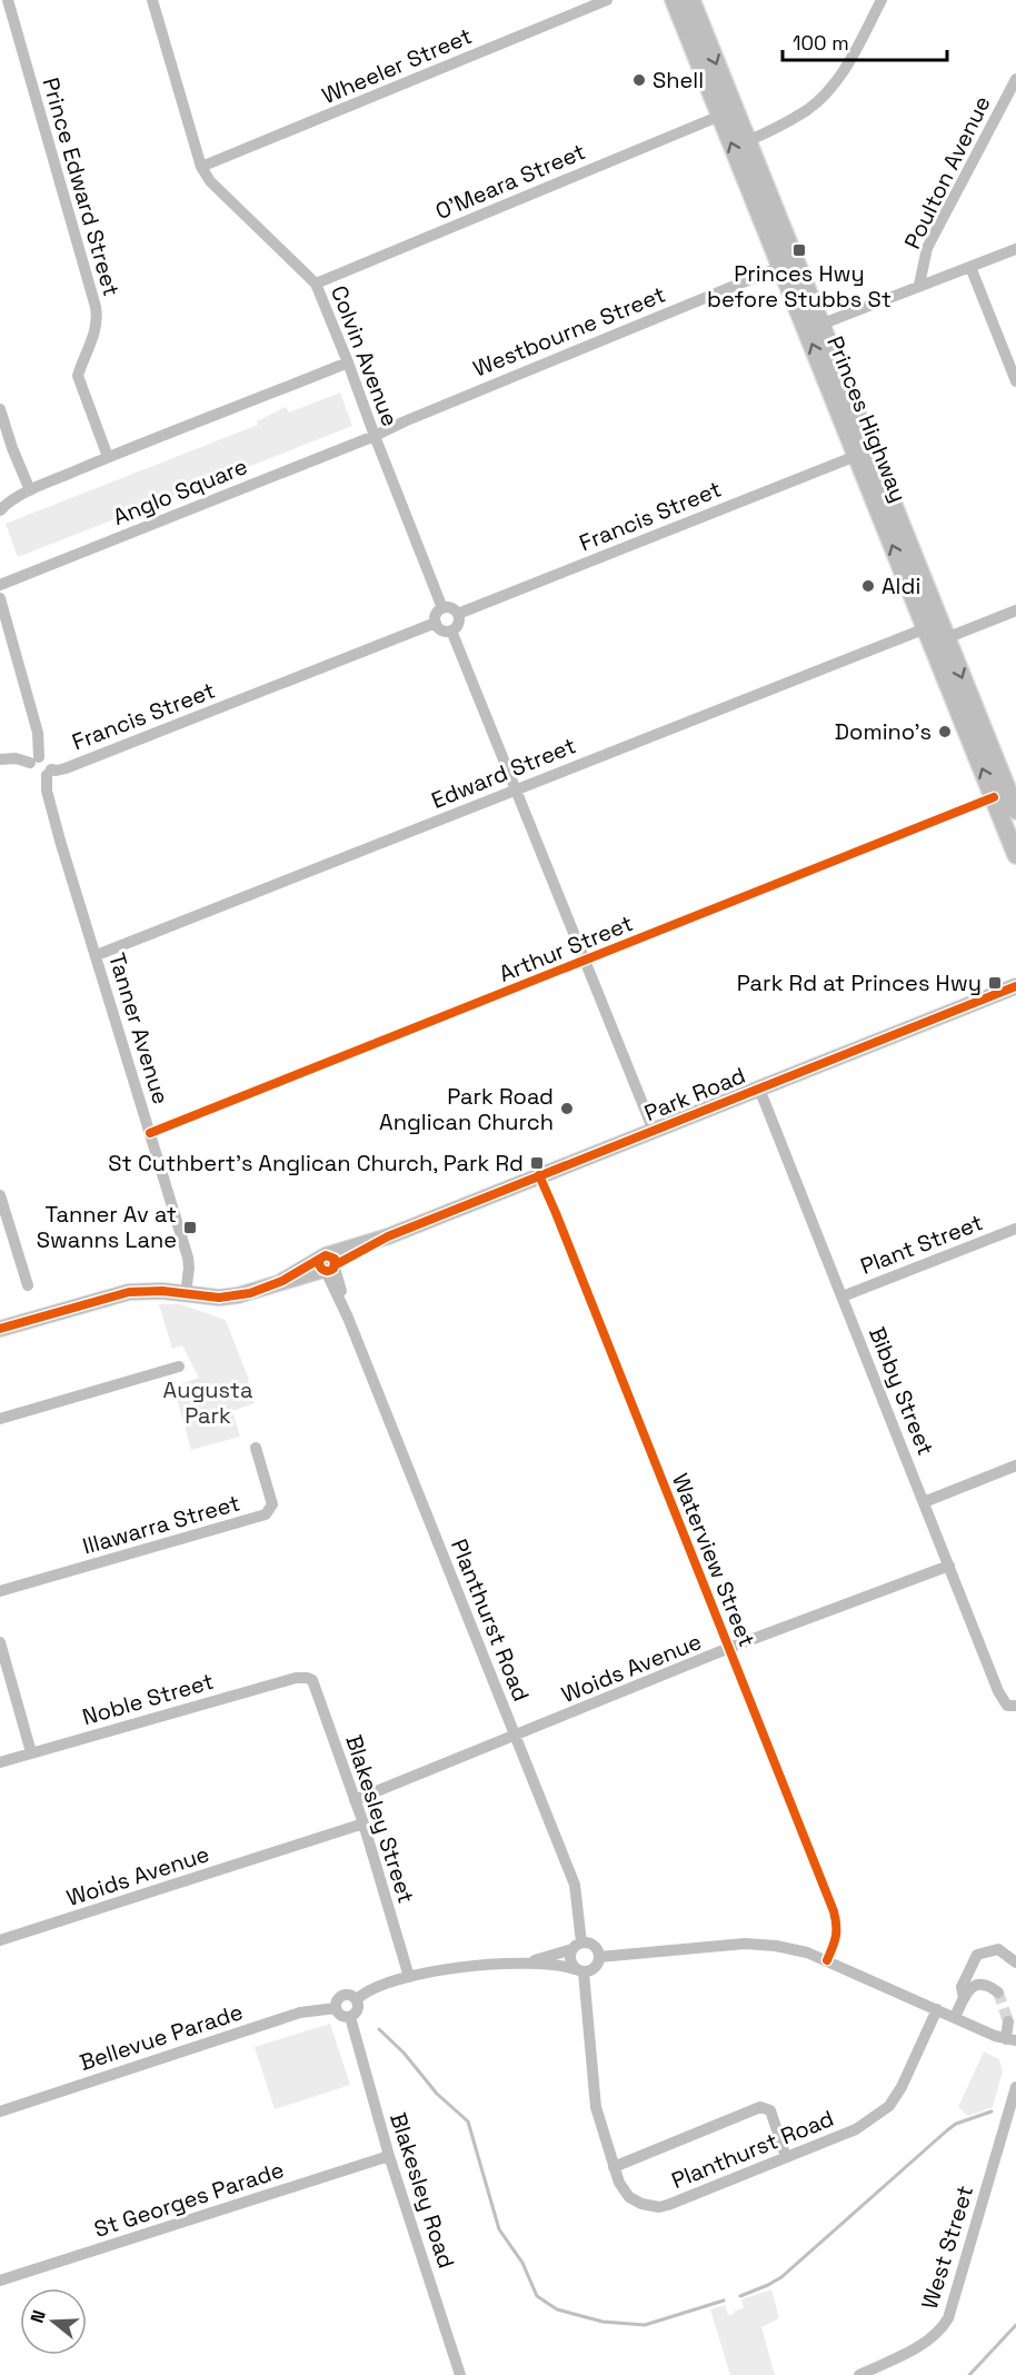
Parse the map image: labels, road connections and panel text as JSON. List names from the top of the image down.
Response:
{
  "streets": {
    "highway": ["Princes Highway"],
    "main road": ["Park Road"],
    "street": [
      "Wheeler Street",
      "Poulton Avenue",
      "O'Meara Street",
      "Prince Edward Street",
      "Westbourne Street",
      "Colvin Avenue",
      "Anglo Square",
      "Francis Street",
      "Edward Street",
      "Arthur Street",
      "Tanner Avenue",
      "Plant Street",
      "Bibby Street",
      "Illawarra Street",
      "Waterview Street",
      "Planthurst Road",
      "Woids Avenue",
      "Noble Street",
      "Blakesley Street",
      "Bellevue Parade",
      "Blakesley Road",
      "St Georges Parade",
      "West Street"
    ]
  },
  "crossings": [
    ["Wheeler Street", "Colvin Avenue"],
    ["O'Meara Street", "Colvin Avenue"],
    ["O'Meara Street", "Princes Highway"],
    ["Westbourne Street", "Colvin Avenue"],
    ["Westbourne Street", "Princes Highway"],
    ["Westbourne Street", "Anglo Square"],
    ["Colvin Avenue", "Anglo Square"],
    ["Colvin Avenue", "Francis Street"],
    ["Princes Highway", "Francis Street"],
    ["Princes Highway", "Edward Street"],
    ["Princes Highway", "Arthur Street"],
    ["Francis Street", "Tanner Avenue"],
    ["Edward Street", "Tanner Avenue"],
    ["Arthur Street", "Tanner Avenue"],
    ["Tanner Avenue", "Park Road"],
    ["Park Road", "Bibby Street"],
    ["Park Road", "Waterview Street"],
    ["Park Road", "Planthurst Road"],
    ["Plant Street", "Bibby Street"],
    ["Bibby Street", "Woids Avenue"],
    ["Waterview Street", "Woids Avenue"],
    ["Planthurst Road", "Woids Avenue"],
    ["Woids Avenue", "Blakesley Street"],
    ["Noble Street", "Blakesley Street"],
    ["Bellevue Parade", "Blakesley Road"],
    ["Blakesley Road", "St Georges Parade"]
  ],
  "parks": ["Augusta Park"],
  "places": {
    "other": [
      "Shell",
      "Aldi",
      "Domino's",
      "Park Road Anglican Church"
    ],
    "transit": [
      "Princes Hwy before Stubbs St",
      "Park Rd at Princes Hwy",
      "St Cuthbert's Anglican Church, Park Rd",
      "Tanner Av at Swanns Lane"
    ]
  },
  "scale_bar": "100 m",
  "north": "left"
}
